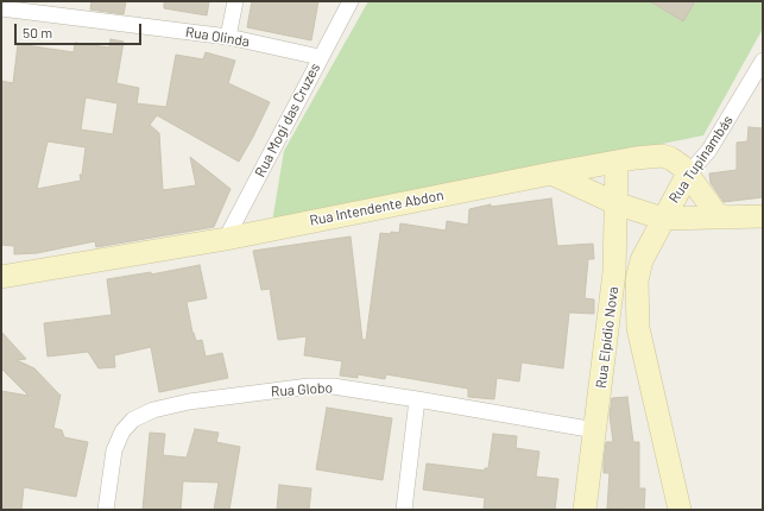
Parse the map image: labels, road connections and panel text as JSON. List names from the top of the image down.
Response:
{
  "streets": {
    "street": [
      "Rua Olinda",
      "Rua Mogi das Cruzes",
      "Rua Tupinambás",
      "Rua Intendente Abdon",
      "Rua Elpídio Nova",
      "Rua Globo"
    ]
  },
  "crossings": [
    ["Rua Olinda", "Rua Mogi das Cruzes"],
    ["Rua Mogi das Cruzes", "Rua Intendente Abdon"],
    ["Rua Tupinambás", "Rua Intendente Abdon"],
    ["Rua Tupinambás", "Rua Elpídio Nova"],
    ["Rua Intendente Abdon", "Rua Elpídio Nova"],
    ["Rua Elpídio Nova", "Rua Globo"]
  ],
  "scale_bar": "50 m"
}
